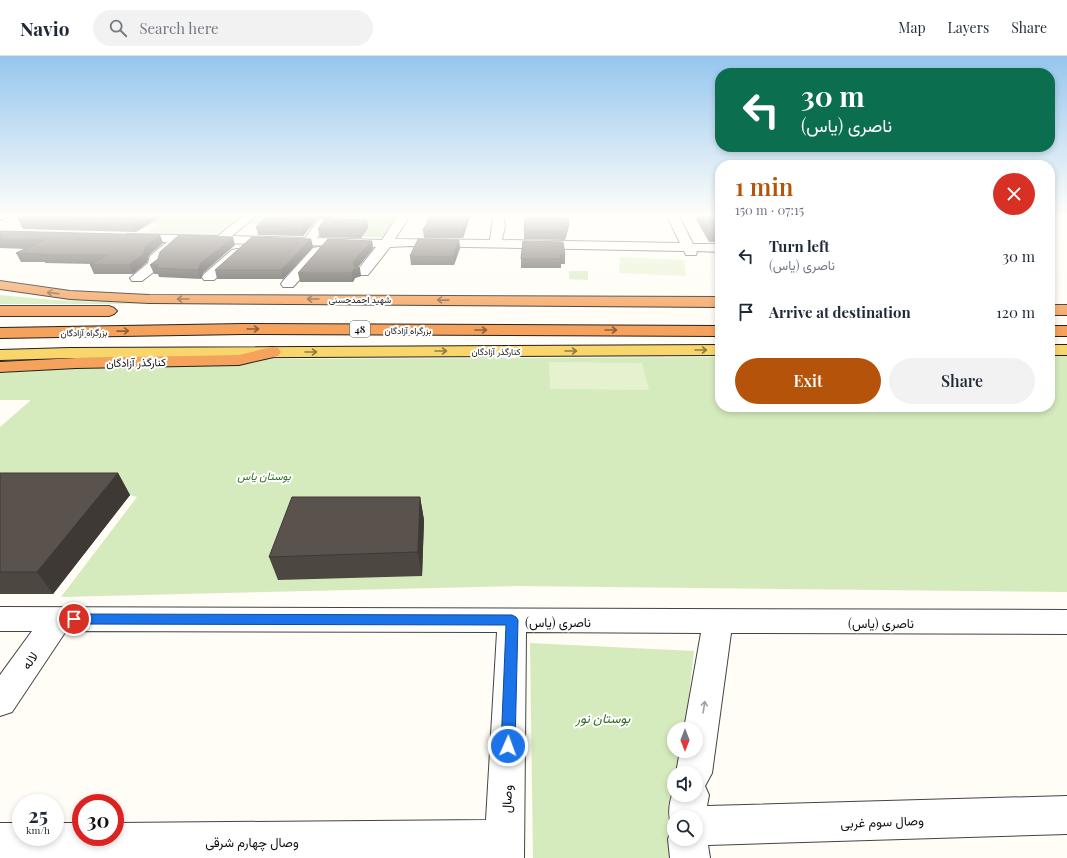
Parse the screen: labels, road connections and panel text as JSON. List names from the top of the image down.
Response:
{
  "streets": {
    "highway": [
      "شهید احمدحسنی",
      "48",
      "بزرگراه آزادگان",
      "کنارگذر آزادگان"
    ],
    "street": [
      "ناصری (یاس)",
      "لاله",
      "وصال",
      "وصال سوم غربی",
      "وصال چهارم شرقی"
    ]
  },
  "crossings": [
    ["ناصری (یاس)", "لاله"],
    ["ناصری (یاس)", "وصال"],
    ["وصال", "وصال چهارم شرقی"]
  ],
  "one_way": ["شهید احمدحسنی", "کنارگذر آزادگان"],
  "parks": ["بوستان یاس", "بوستان نور"],
  "north": "bottom",
  "page": {
    "header": "Navio",
    "search": "Search here",
    "nav": ["Map", "Layers", "Share"],
    "turn": ["30 m", "ناصری (یاس)"],
    "heading": ["1 min", "150 m · 07:15"],
    "list": [
      {
        "name": "Turn left",
        "note": "ناصری (یاس)",
        "value": "30 m"
      },
      {
        "name": "Arrive at destination",
        "value": "120 m"
      }
    ],
    "buttons": ["Exit", "Share"],
    "speed": "25 km/h",
    "limit": "30"
  }
}
